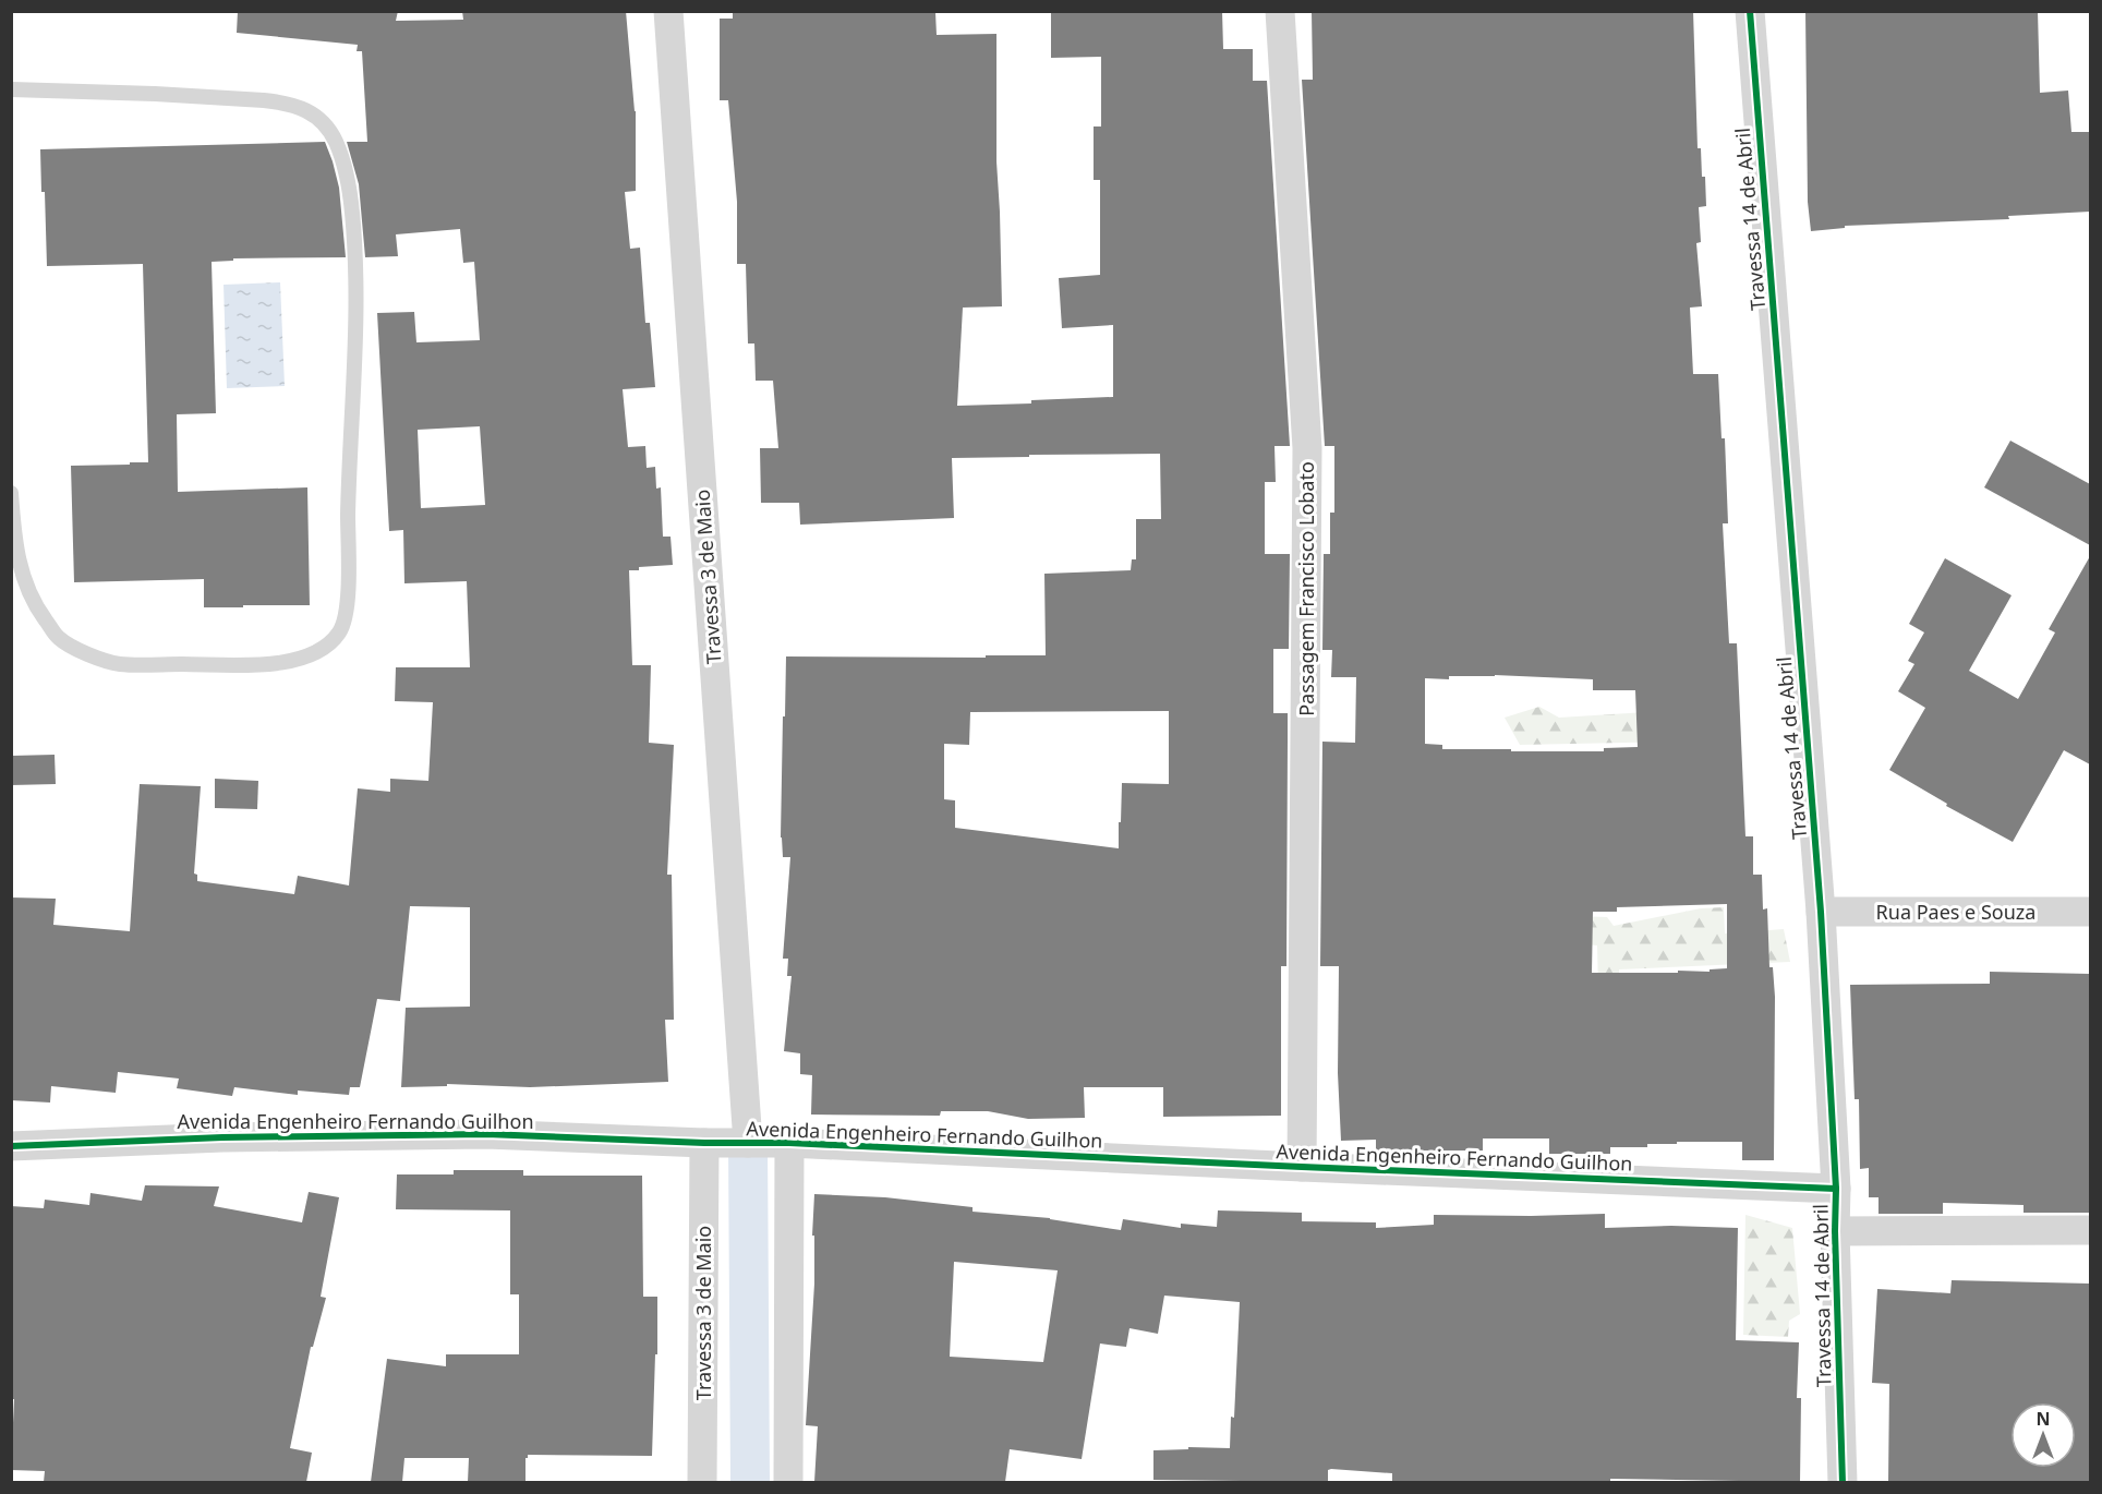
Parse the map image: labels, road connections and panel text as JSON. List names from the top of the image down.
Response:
{
  "streets": {
    "street": [
      "Travessa 14 de Abril",
      "Travessa 3 de Maio",
      "Passagem Francisco Lobato",
      "Rua Paes e Souza",
      "Avenida Engenheiro Fernando Guilhon"
    ]
  },
  "crossings": [
    ["Travessa 14 de Abril", "Rua Paes e Souza"],
    ["Travessa 14 de Abril", "Avenida Engenheiro Fernando Guilhon"],
    ["Travessa 3 de Maio", "Avenida Engenheiro Fernando Guilhon"],
    ["Passagem Francisco Lobato", "Avenida Engenheiro Fernando Guilhon"]
  ],
  "north": "top"
}
